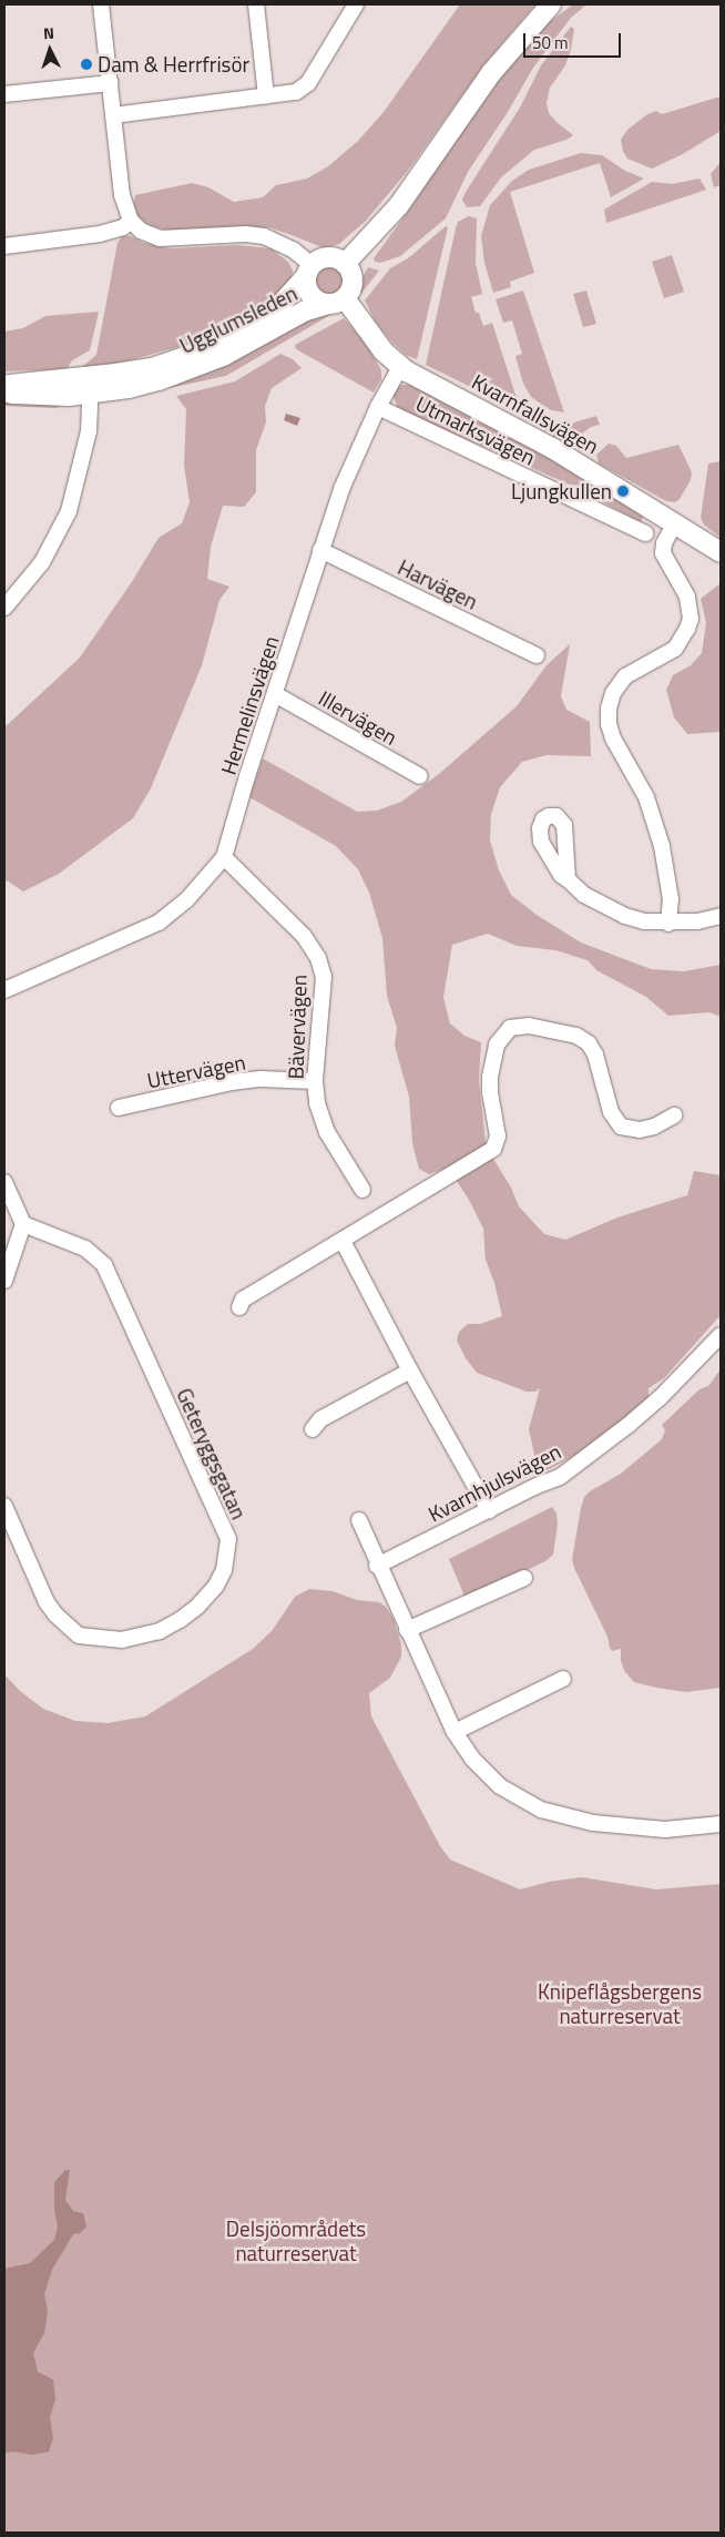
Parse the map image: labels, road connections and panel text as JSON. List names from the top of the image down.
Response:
{
  "streets": {
    "street": [
      "Ugglumsleden",
      "Kvarnfallsvägen",
      "Utmarksvägen",
      "Harvägen",
      "Hermelinsvägen",
      "Illervägen",
      "Bävervägen",
      "Uttervägen",
      "Geteryggsgatan",
      "Kvarnhjulsvägen"
    ]
  },
  "crossings": [
    ["Ugglumsleden", "Kvarnfallsvägen"],
    ["Kvarnfallsvägen", "Hermelinsvägen"],
    ["Utmarksvägen", "Hermelinsvägen"],
    ["Harvägen", "Hermelinsvägen"],
    ["Hermelinsvägen", "Illervägen"],
    ["Hermelinsvägen", "Bävervägen"],
    ["Bävervägen", "Uttervägen"]
  ],
  "parks": ["Knipeflågsbergens naturreservat", "Delsjöområdets naturreservat"],
  "places": ["Dam & Herrfrisör", "Ljungkullen"],
  "scale_bar": "50 m",
  "north": "top"
}
